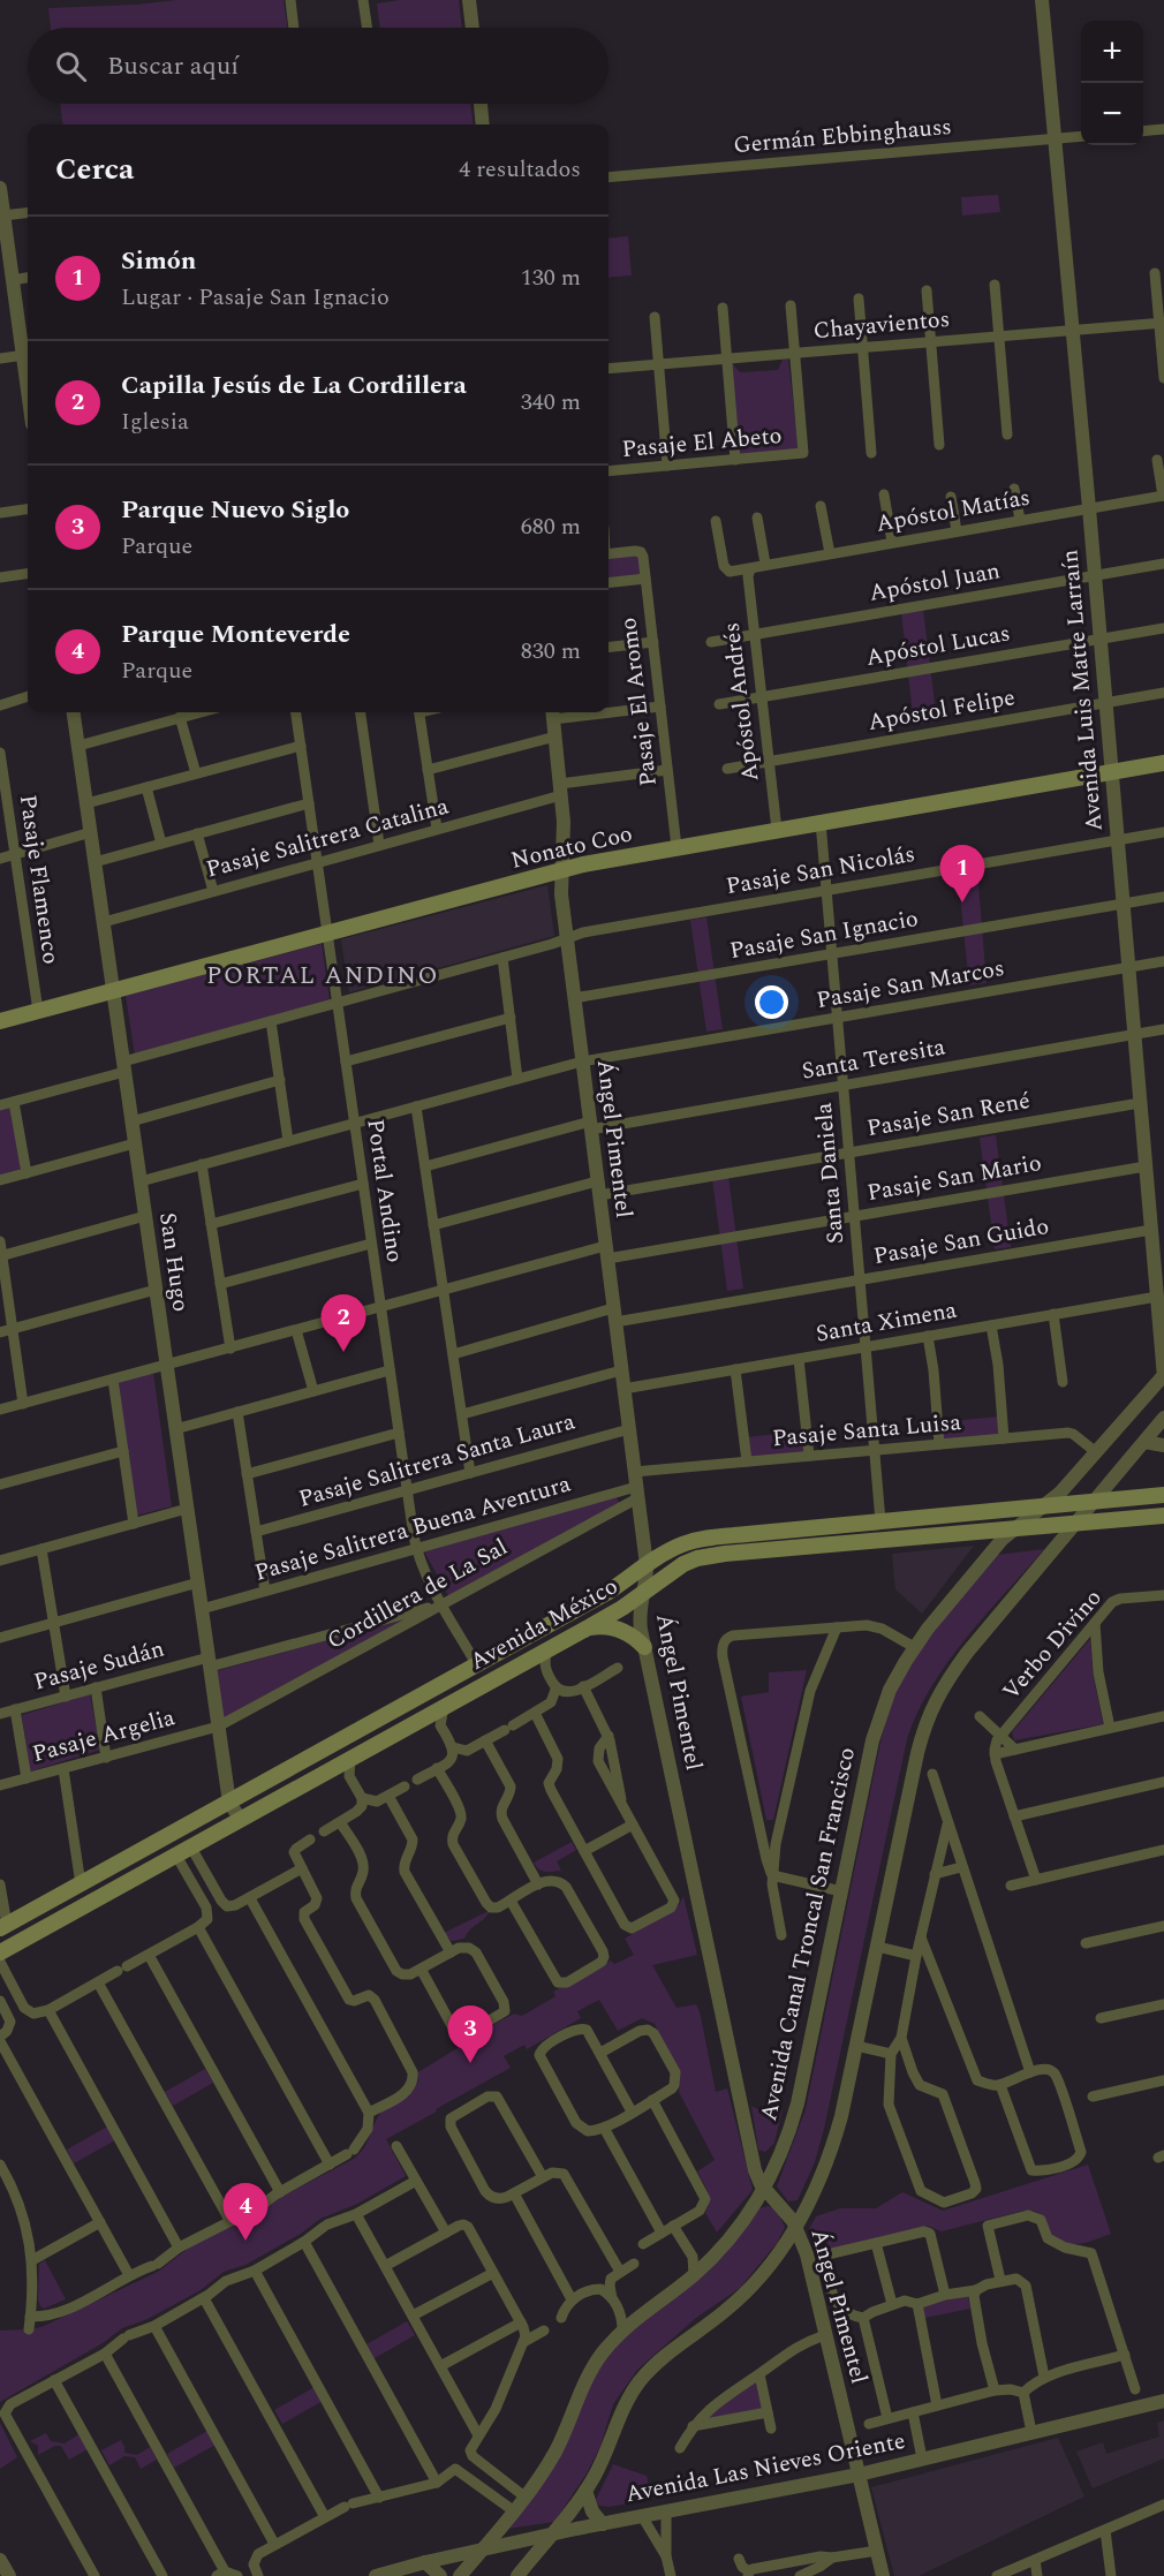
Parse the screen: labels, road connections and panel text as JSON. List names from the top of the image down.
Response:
{
  "streets": {
    "main road": ["Nonato Coo", "Avenida México"],
    "street": [
      "Germán Ebbinghauss",
      "Chayavientos",
      "Pasaje El Abeto",
      "Apóstol Matías",
      "Apóstol Juan",
      "Apóstol Lucas",
      "Avenida Luis Matte Larraín",
      "Pasaje El Aromo",
      "Apóstol Andrés",
      "Apóstol Felipe",
      "Pasaje Salitrera Catalina",
      "Pasaje San Nicolás",
      "Pasaje Flamenco",
      "Pasaje San Ignacio",
      "Pasaje San Marcos",
      "Santa Teresita",
      "Pasaje San René",
      "Ángel Pimentel",
      "Santa Daniela",
      "Pasaje San Mario",
      "Portal Andino",
      "Pasaje San Guido",
      "San Hugo",
      "Santa Ximena",
      "Pasaje Santa Luisa",
      "Pasaje Salitrera Santa Laura",
      "Pasaje Salitrera Buena Aventura",
      "Cordillera de La Sal",
      "Verbo Divino",
      "Pasaje Sudán",
      "Pasaje Argelia",
      "Avenida Canal Troncal San Francisco",
      "Avenida Las Nieves Oriente"
    ]
  },
  "crossings": [
    ["Germán Ebbinghauss", "Avenida Luis Matte Larraín"],
    ["Chayavientos", "Pasaje El Abeto"],
    ["Chayavientos", "Avenida Luis Matte Larraín"],
    ["Apóstol Matías", "Avenida Luis Matte Larraín"],
    ["Apóstol Matías", "Apóstol Andrés"],
    ["Apóstol Juan", "Avenida Luis Matte Larraín"],
    ["Apóstol Juan", "Apóstol Andrés"],
    ["Apóstol Lucas", "Avenida Luis Matte Larraín"],
    ["Apóstol Lucas", "Apóstol Andrés"],
    ["Avenida Luis Matte Larraín", "Apóstol Felipe"],
    ["Avenida Luis Matte Larraín", "Nonato Coo"],
    ["Avenida Luis Matte Larraín", "Pasaje San Nicolás"],
    ["Avenida Luis Matte Larraín", "Pasaje San Ignacio"],
    ["Avenida Luis Matte Larraín", "Pasaje San Marcos"],
    ["Avenida Luis Matte Larraín", "Santa Teresita"],
    ["Avenida Luis Matte Larraín", "Pasaje San René"],
    ["Avenida Luis Matte Larraín", "Pasaje San Mario"],
    ["Avenida Luis Matte Larraín", "Pasaje San Guido"],
    ["Avenida Luis Matte Larraín", "Santa Ximena"],
    ["Avenida Luis Matte Larraín", "Avenida Canal Troncal San Francisco"],
    ["Pasaje El Aromo", "Pasaje Salitrera Catalina"],
    ["Pasaje El Aromo", "Nonato Coo"],
    ["Apóstol Andrés", "Apóstol Felipe"],
    ["Apóstol Andrés", "Nonato Coo"],
    ["Pasaje Salitrera Catalina", "Ángel Pimentel"],
    ["Pasaje Salitrera Catalina", "Portal Andino"],
    ["Pasaje Salitrera Catalina", "San Hugo"],
    ["Nonato Coo", "Pasaje Flamenco"],
    ["Nonato Coo", "Ángel Pimentel"],
    ["Nonato Coo", "Santa Daniela"],
    ["Nonato Coo", "Portal Andino"],
    ["Nonato Coo", "San Hugo"],
    ["Pasaje San Nicolás", "Ángel Pimentel"],
    ["Pasaje San Nicolás", "Santa Daniela"],
    ["Pasaje San Nicolás", "Portal Andino"],
    ["Pasaje San Nicolás", "San Hugo"],
    ["Pasaje San Ignacio", "Ángel Pimentel"],
    ["Pasaje San Ignacio", "Santa Daniela"],
    ["Pasaje San Marcos", "Ángel Pimentel"],
    ["Pasaje San Marcos", "Santa Daniela"],
    ["Pasaje San Marcos", "Portal Andino"],
    ["Pasaje San Marcos", "San Hugo"],
    ["Santa Teresita", "Ángel Pimentel"],
    ["Santa Teresita", "Santa Daniela"],
    ["Pasaje San René", "Ángel Pimentel"],
    ["Pasaje San René", "Santa Daniela"],
    ["Ángel Pimentel", "Pasaje San Mario"],
    ["Ángel Pimentel", "Pasaje San Guido"],
    ["Ángel Pimentel", "Santa Ximena"],
    ["Ángel Pimentel", "Pasaje Santa Luisa"],
    ["Ángel Pimentel", "Pasaje Salitrera Santa Laura"],
    ["Ángel Pimentel", "Pasaje Salitrera Buena Aventura"],
    ["Ángel Pimentel", "Cordillera de La Sal"],
    ["Ángel Pimentel", "Avenida México"],
    ["Ángel Pimentel", "Avenida Canal Troncal San Francisco"],
    ["Ángel Pimentel", "Avenida Las Nieves Oriente"],
    ["Santa Daniela", "Pasaje San Mario"],
    ["Santa Daniela", "Pasaje San Guido"],
    ["Santa Daniela", "Santa Ximena"],
    ["Santa Daniela", "Pasaje Santa Luisa"],
    ["Santa Daniela", "Avenida México"],
    ["Pasaje San Mario", "Portal Andino"],
    ["Pasaje San Mario", "San Hugo"],
    ["Portal Andino", "Pasaje Salitrera Santa Laura"],
    ["Portal Andino", "Pasaje Salitrera Buena Aventura"],
    ["Portal Andino", "Cordillera de La Sal"],
    ["Portal Andino", "Avenida México"],
    ["Portal Andino", "Pasaje Sudán"],
    ["San Hugo", "Pasaje Salitrera Buena Aventura"],
    ["San Hugo", "Cordillera de La Sal"],
    ["San Hugo", "Avenida México"],
    ["San Hugo", "Pasaje Sudán"],
    ["San Hugo", "Pasaje Argelia"],
    ["Pasaje Santa Luisa", "Avenida Canal Troncal San Francisco"],
    ["Pasaje Salitrera Buena Aventura", "Cordillera de La Sal"],
    ["Cordillera de La Sal", "Pasaje Sudán"],
    ["Cordillera de La Sal", "Pasaje Argelia"],
    ["Avenida México", "Avenida Canal Troncal San Francisco"],
    ["Avenida Canal Troncal San Francisco", "Avenida Las Nieves Oriente"]
  ],
  "districts": ["PORTAL ANDINO"],
  "page": {
    "map_buttons": ["+", "−"],
    "search": "Buscar aquí",
    "heading": ["Cerca", "4 resultados"],
    "list": [
      {
        "mark": "1",
        "name": "Simón",
        "note": "Lugar · Pasaje San Ignacio",
        "value": "130 m"
      },
      {
        "mark": "2",
        "name": "Capilla Jesús de La Cordillera",
        "note": "Iglesia",
        "value": "340 m"
      },
      {
        "mark": "3",
        "name": "Parque Nuevo Siglo",
        "note": "Parque",
        "value": "680 m"
      },
      {
        "mark": "4",
        "name": "Parque Monteverde",
        "note": "Parque",
        "value": "830 m"
      }
    ],
    "pins": [
      "1",
      "2",
      "3",
      "4"
    ]
  }
}
